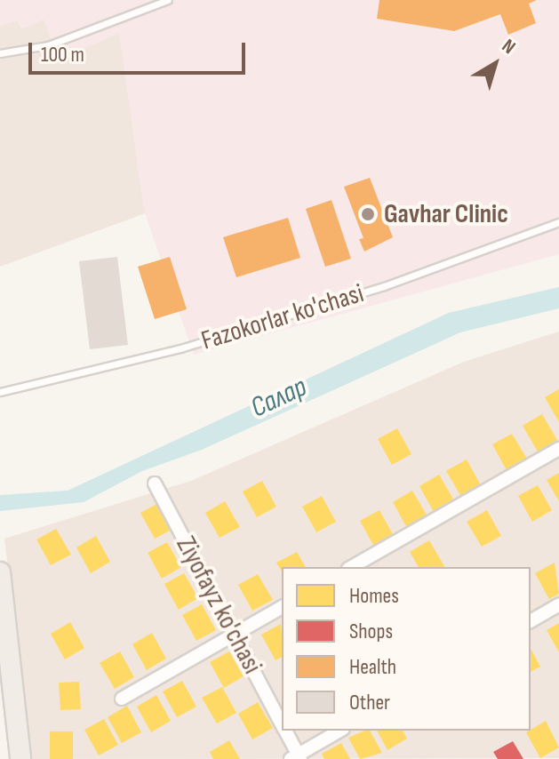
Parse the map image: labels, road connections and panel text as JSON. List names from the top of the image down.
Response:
{
  "streets": {
    "street": ["Ziyofayz ko'chasi"],
    "lane": ["Fazokorlar ko'chasi"]
  },
  "water": ["Салар"],
  "places": ["Gavhar Clinic"],
  "legend": [
    "Homes",
    "Shops",
    "Health",
    "Other"
  ],
  "scale_bar": "100 m",
  "north": "top right"
}
